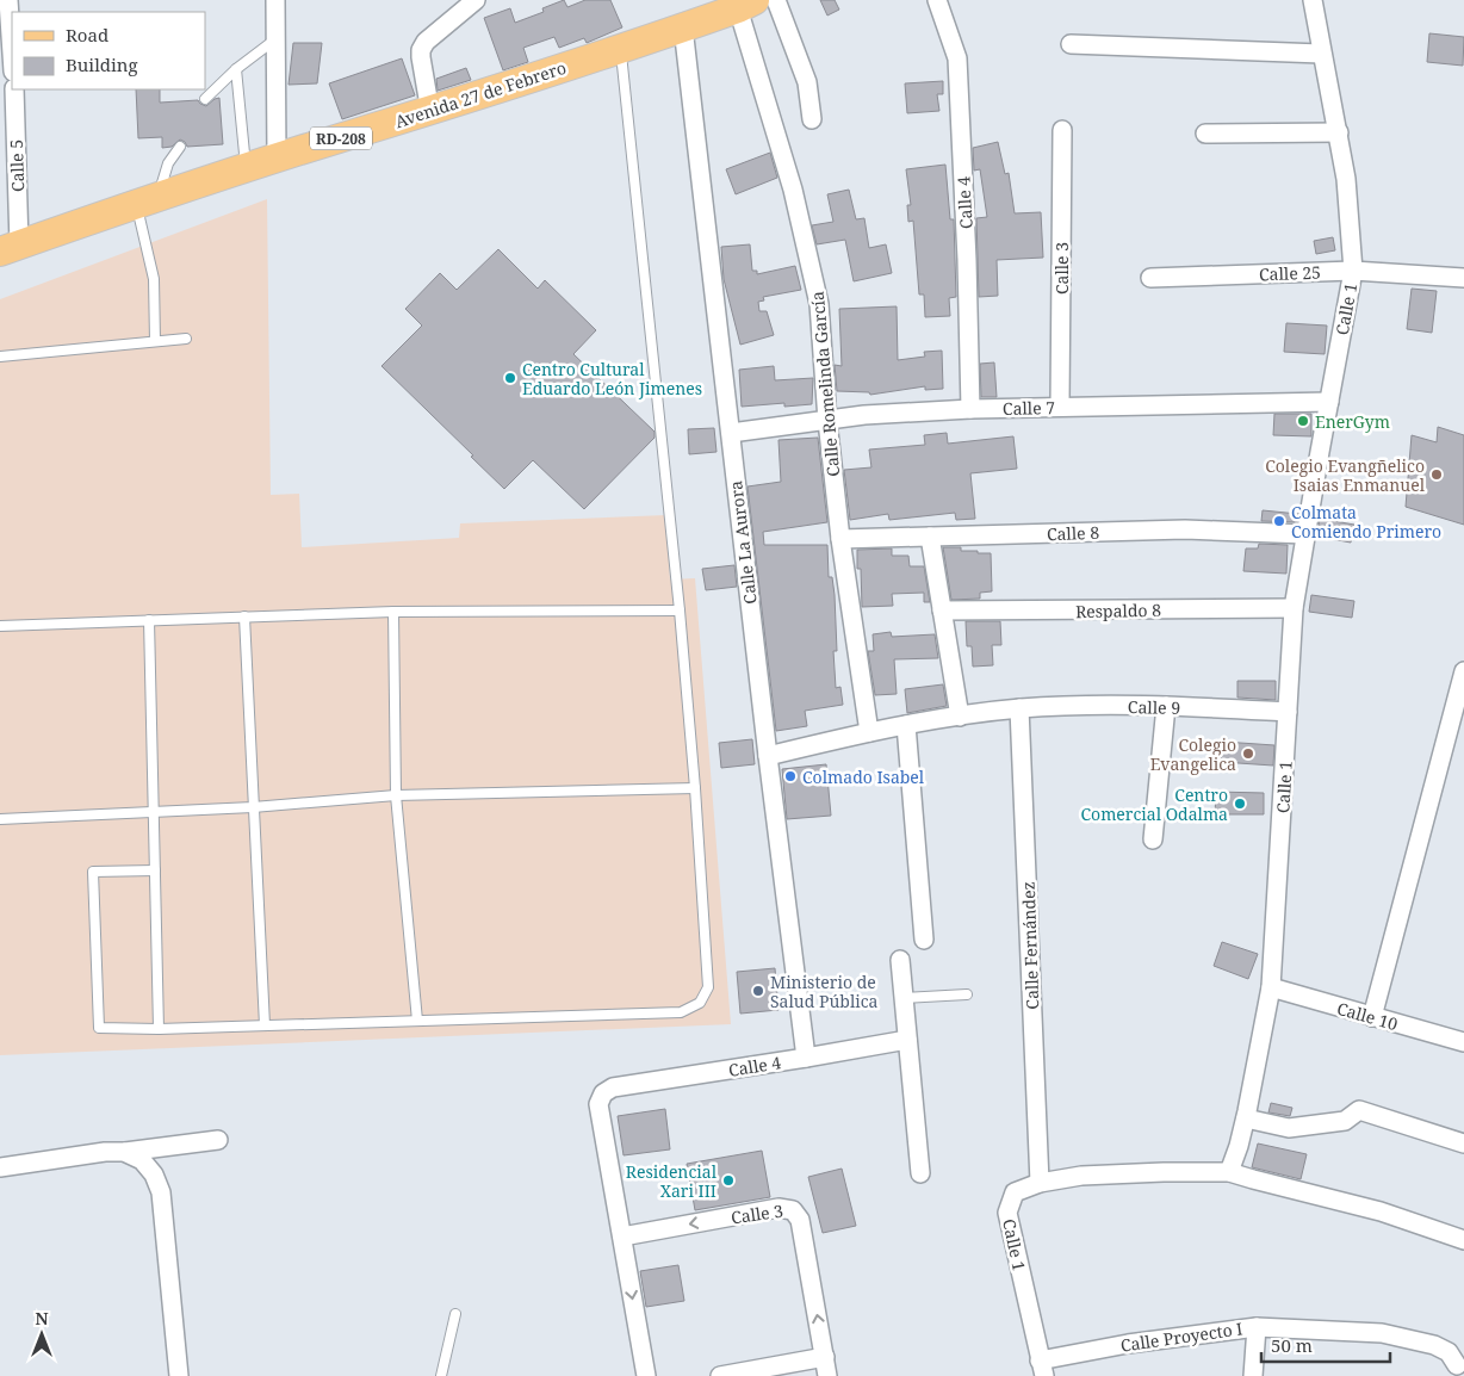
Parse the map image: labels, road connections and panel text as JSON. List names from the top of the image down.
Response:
{
  "streets": {
    "main road": ["Avenida 27 de Febrero", "RD-208"],
    "street": [
      "Calle 5",
      "Calle 4",
      "Calle 3",
      "Calle 25",
      "Calle 1",
      "Calle Romelinda García",
      "Calle 7",
      "Calle 8",
      "Calle La Aurora",
      "Respaldo 8",
      "Calle 9",
      "Calle Fernández",
      "Calle 10",
      "Calle Proyecto I"
    ]
  },
  "crossings": [
    ["Avenida 27 de Febrero", "Calle 5"],
    ["Avenida 27 de Febrero", "Calle Romelinda García"],
    ["Avenida 27 de Febrero", "Calle La Aurora"],
    ["Calle 4", "Calle 3"],
    ["Calle 4", "Calle 7"],
    ["Calle 4", "Calle La Aurora"],
    ["Calle 3", "Calle 7"],
    ["Calle 25", "Calle 1"],
    ["Calle 1", "Calle 7"],
    ["Calle 1", "Calle 8"],
    ["Calle 1", "Respaldo 8"],
    ["Calle 1", "Calle 9"],
    ["Calle 1", "Calle Fernández"],
    ["Calle 1", "Calle 10"],
    ["Calle 1", "Calle Proyecto I"],
    ["Calle Romelinda García", "Calle 7"],
    ["Calle Romelinda García", "Calle 8"],
    ["Calle 7", "Calle La Aurora"],
    ["Calle 9", "Calle Fernández"]
  ],
  "places": [
    "Centro Cultural Eduardo León Jimenes",
    "EnerGym",
    "Colegio Evangñelico Isaias Enmanuel",
    "Colmata Comiendo Primero",
    "Colegio Evangelica",
    "Colmado Isabel",
    "Centro Comercial Odalma",
    "Ministerio de Salud Pública",
    "Residencial Xari III"
  ],
  "legend": ["Road", "Building"],
  "scale_bar": "50 m",
  "north": "top"
}
